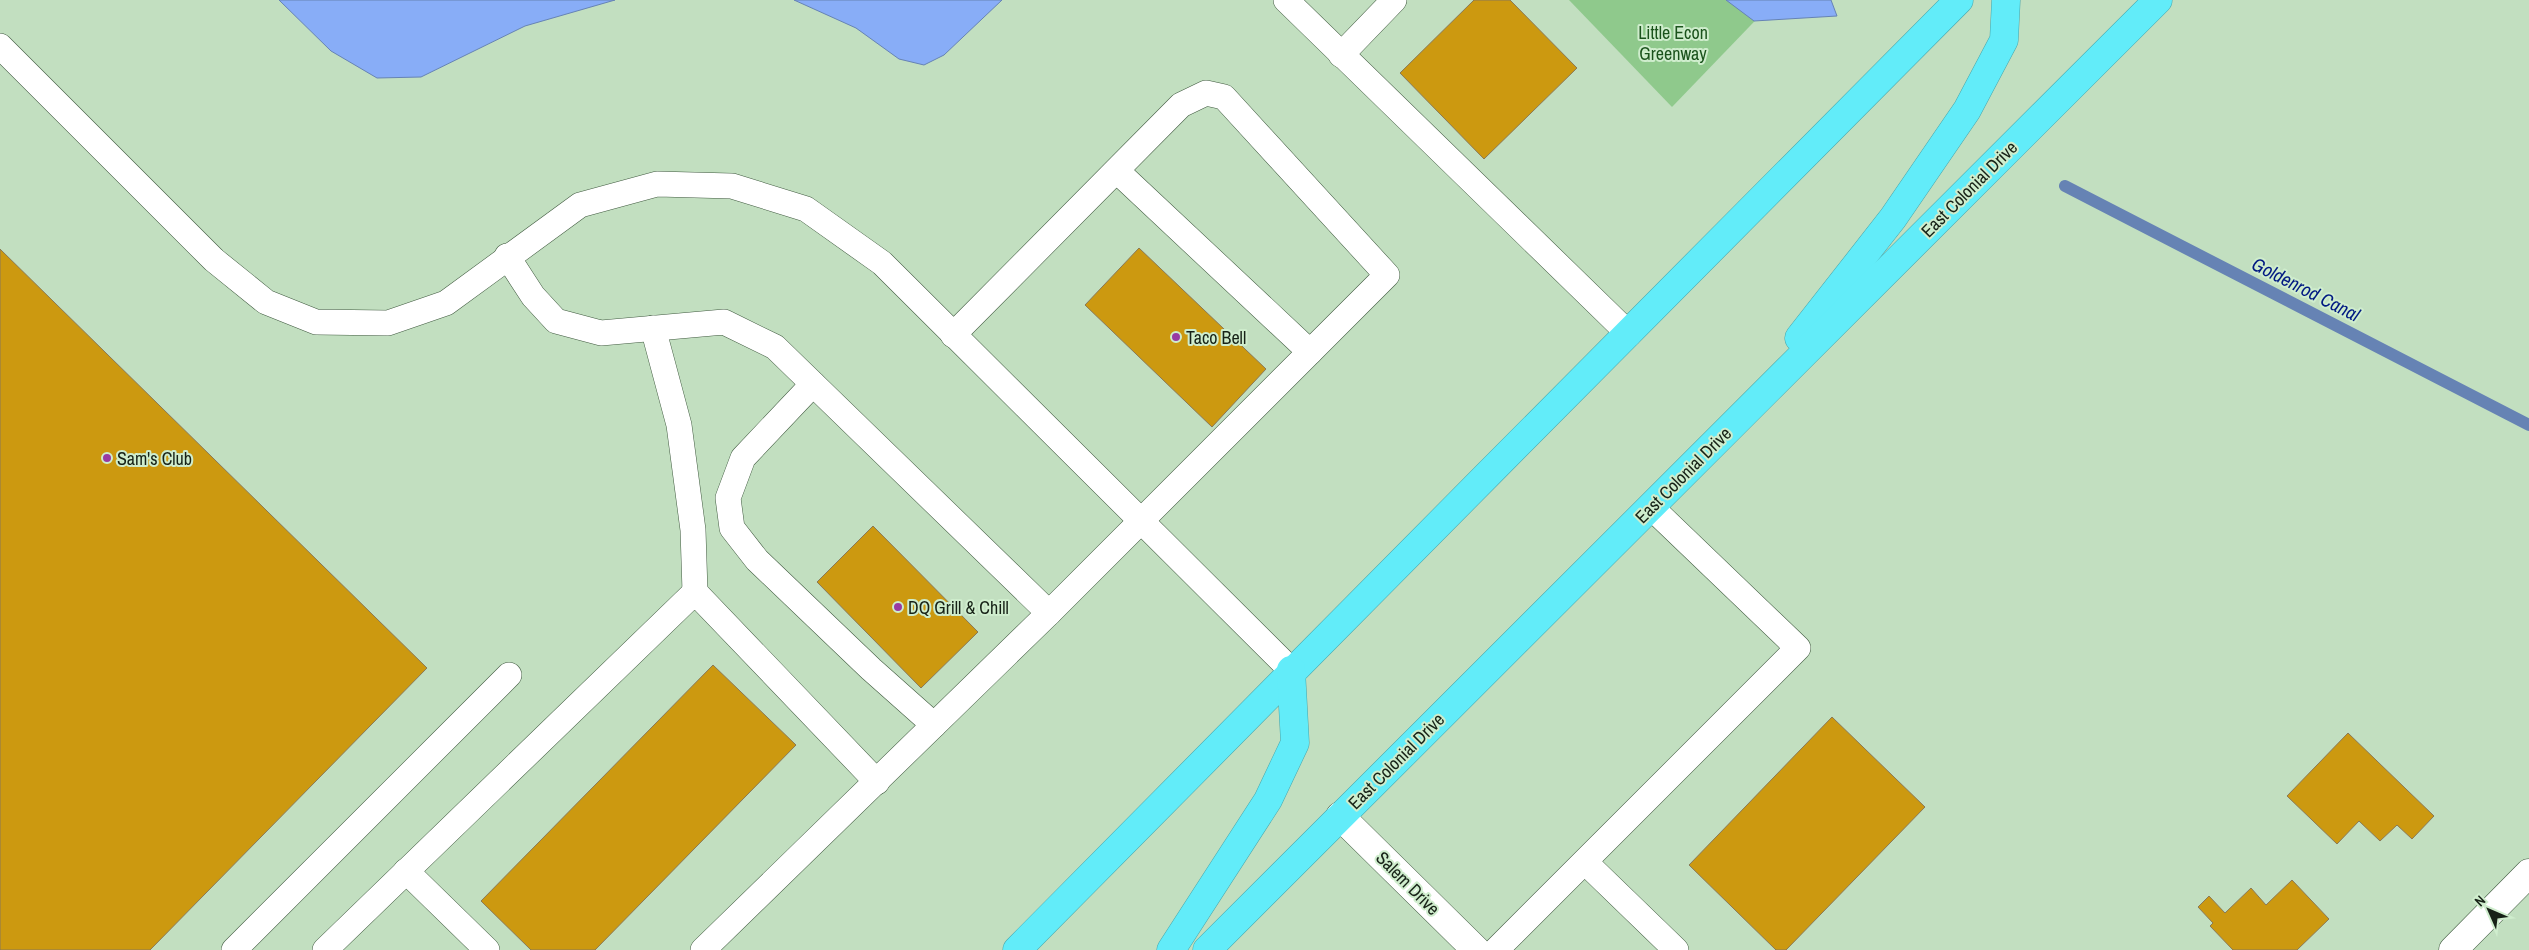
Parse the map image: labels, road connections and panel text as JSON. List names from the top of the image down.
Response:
{
  "streets": {
    "highway": ["East Colonial Drive"],
    "street": ["Salem Drive"]
  },
  "crossings": [
    ["East Colonial Drive", "Salem Drive"]
  ],
  "water": ["Goldenrod Canal"],
  "parks": ["Little Econ Greenway"],
  "places": ["Taco Bell", "Sam's Club", "DQ Grill & Chill"],
  "north": "top left"
}
